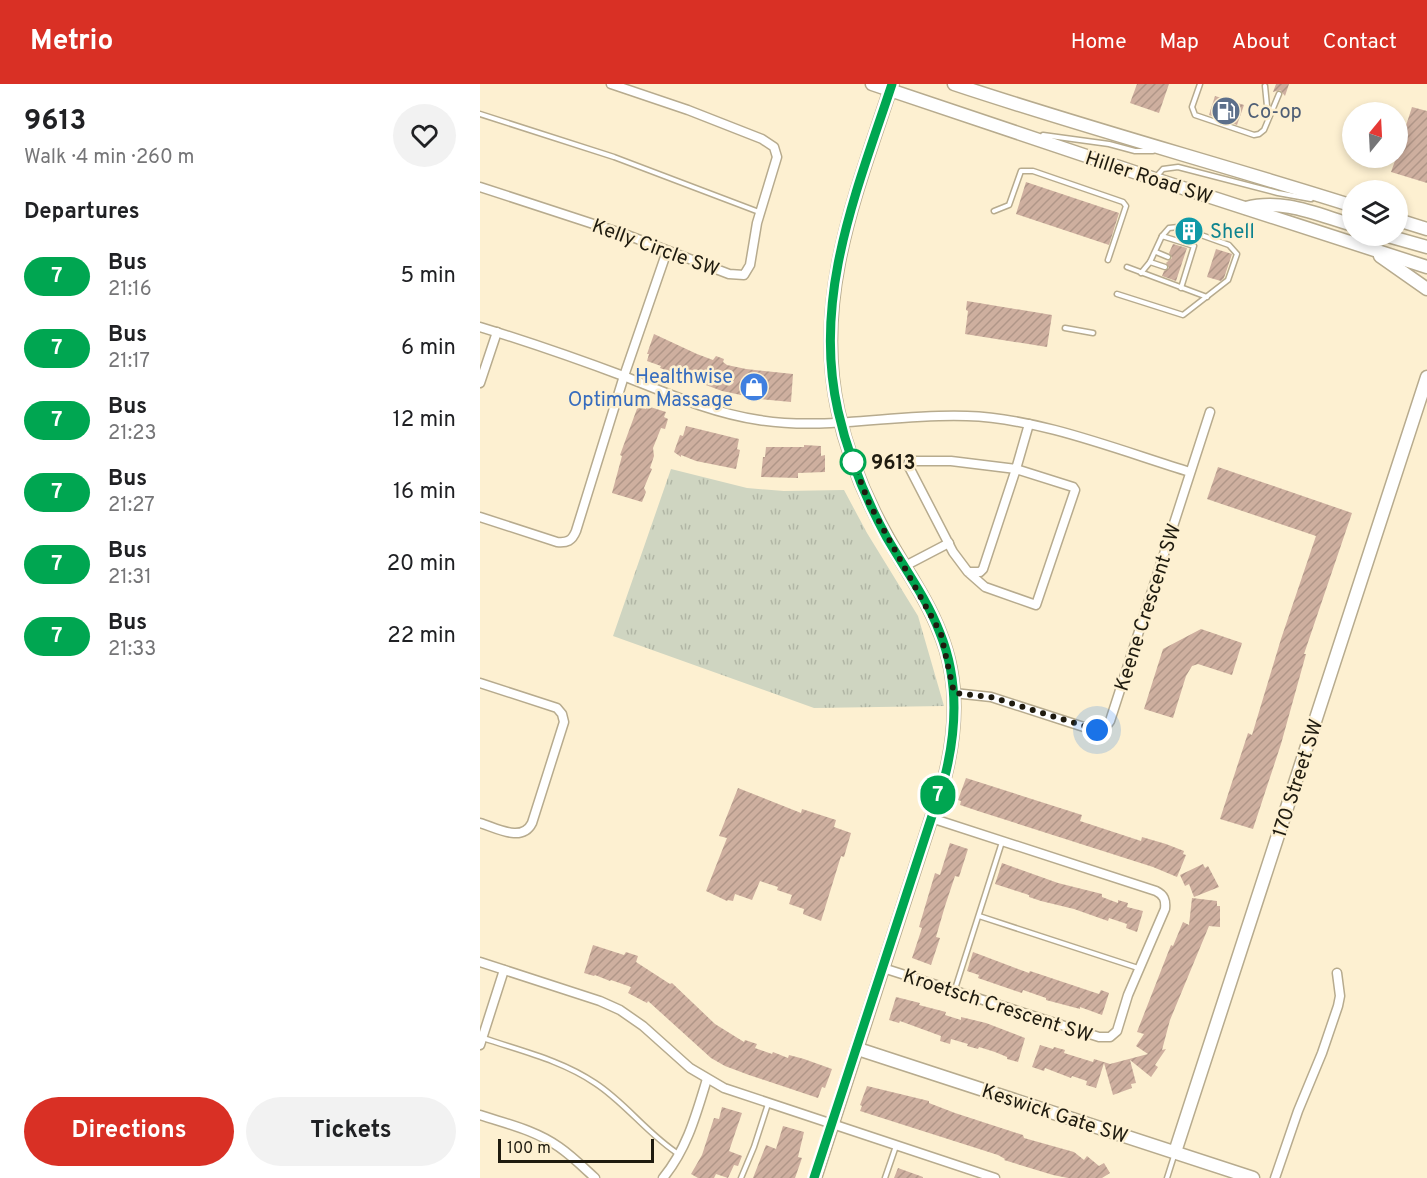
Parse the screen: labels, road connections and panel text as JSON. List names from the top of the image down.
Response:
{
  "streets": {
    "main road": ["Hiller Road SW", "170 Street SW", "Keswick Gate SW"],
    "street": ["Kelly Circle SW", "Keene Crescent SW", "Kroetsch Crescent SW"]
  },
  "crossings": [
    ["170 Street SW", "Keswick Gate SW"]
  ],
  "places": {
    "fuel station": ["Co-op"],
    "building": ["Shell"],
    "shop": ["Healthwise Optimum Massage"],
    "other": ["9613"]
  },
  "lines": ["bus line 7"],
  "scale_bar": "100 m",
  "north": "top",
  "page": {
    "header": "Metrio",
    "nav": [
      "Home",
      "Map",
      "About",
      "Contact"
    ],
    "heading": [
      ["9613", "Walk · 4 min · 260 m"],
      "Departures"
    ],
    "on_map": "7",
    "list": [
      {
        "mark": "7",
        "name": "Bus",
        "note": "21:16",
        "value": "5 min"
      },
      {
        "mark": "7",
        "name": "Bus",
        "note": "21:17",
        "value": "6 min"
      },
      {
        "mark": "7",
        "name": "Bus",
        "note": "21:23",
        "value": "12 min"
      },
      {
        "mark": "7",
        "name": "Bus",
        "note": "21:27",
        "value": "16 min"
      },
      {
        "mark": "7",
        "name": "Bus",
        "note": "21:31",
        "value": "20 min"
      },
      {
        "mark": "7",
        "name": "Bus",
        "note": "21:33",
        "value": "22 min"
      }
    ],
    "buttons": ["Directions", "Tickets"],
    "scale": "100 m"
  }
}
